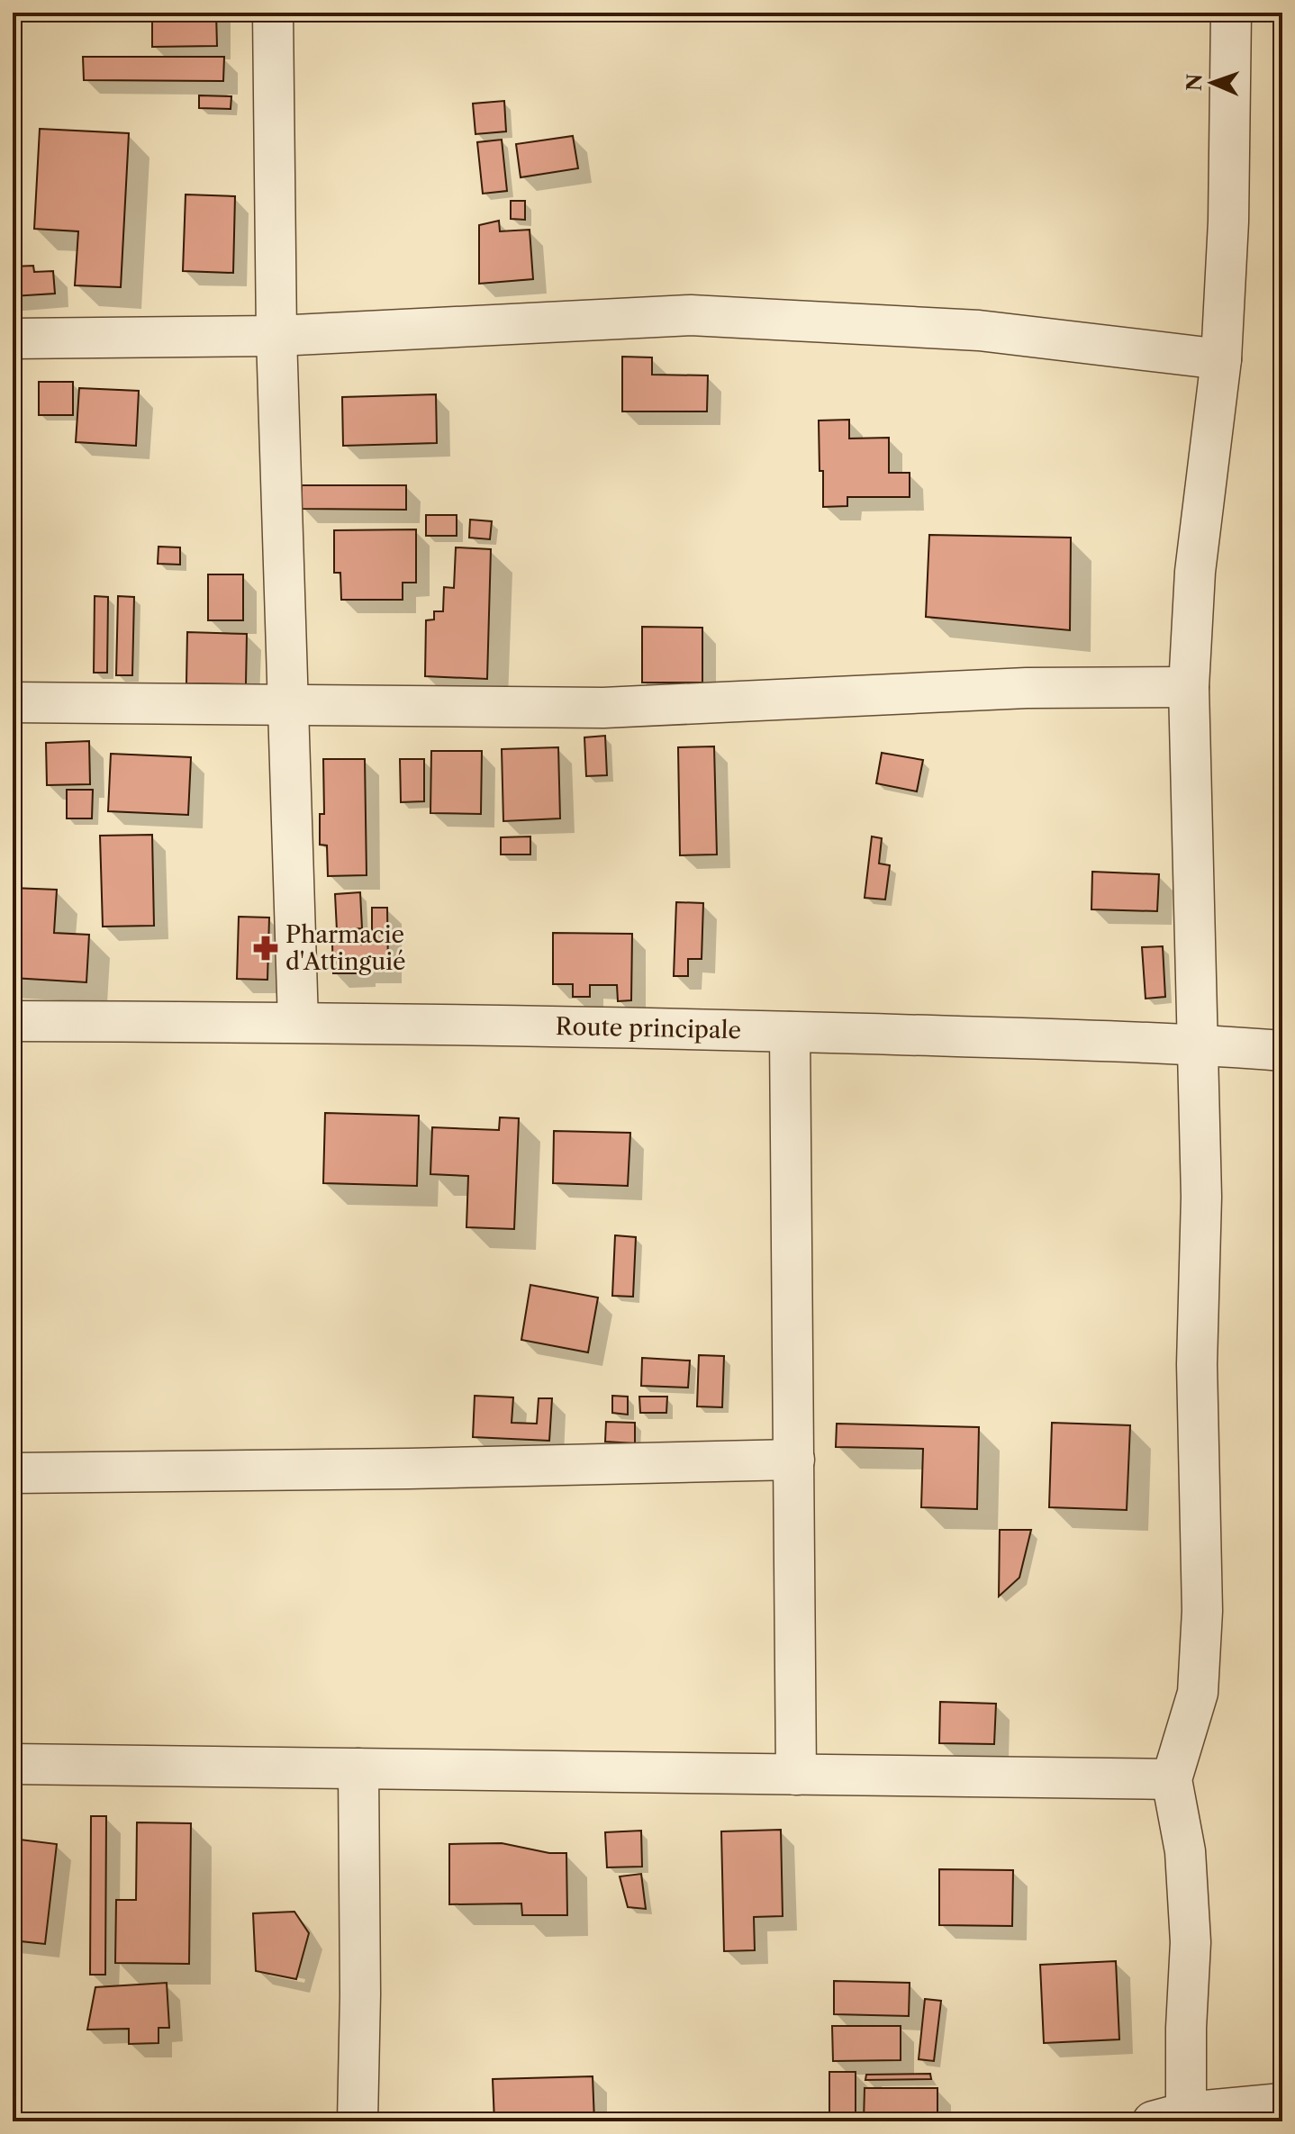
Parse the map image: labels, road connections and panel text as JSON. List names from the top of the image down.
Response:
{
  "streets": {
    "street": ["Route principale"]
  },
  "places": {
    "pharmacy": ["Pharmacie d'Attinguié"]
  },
  "north": "left"
}
